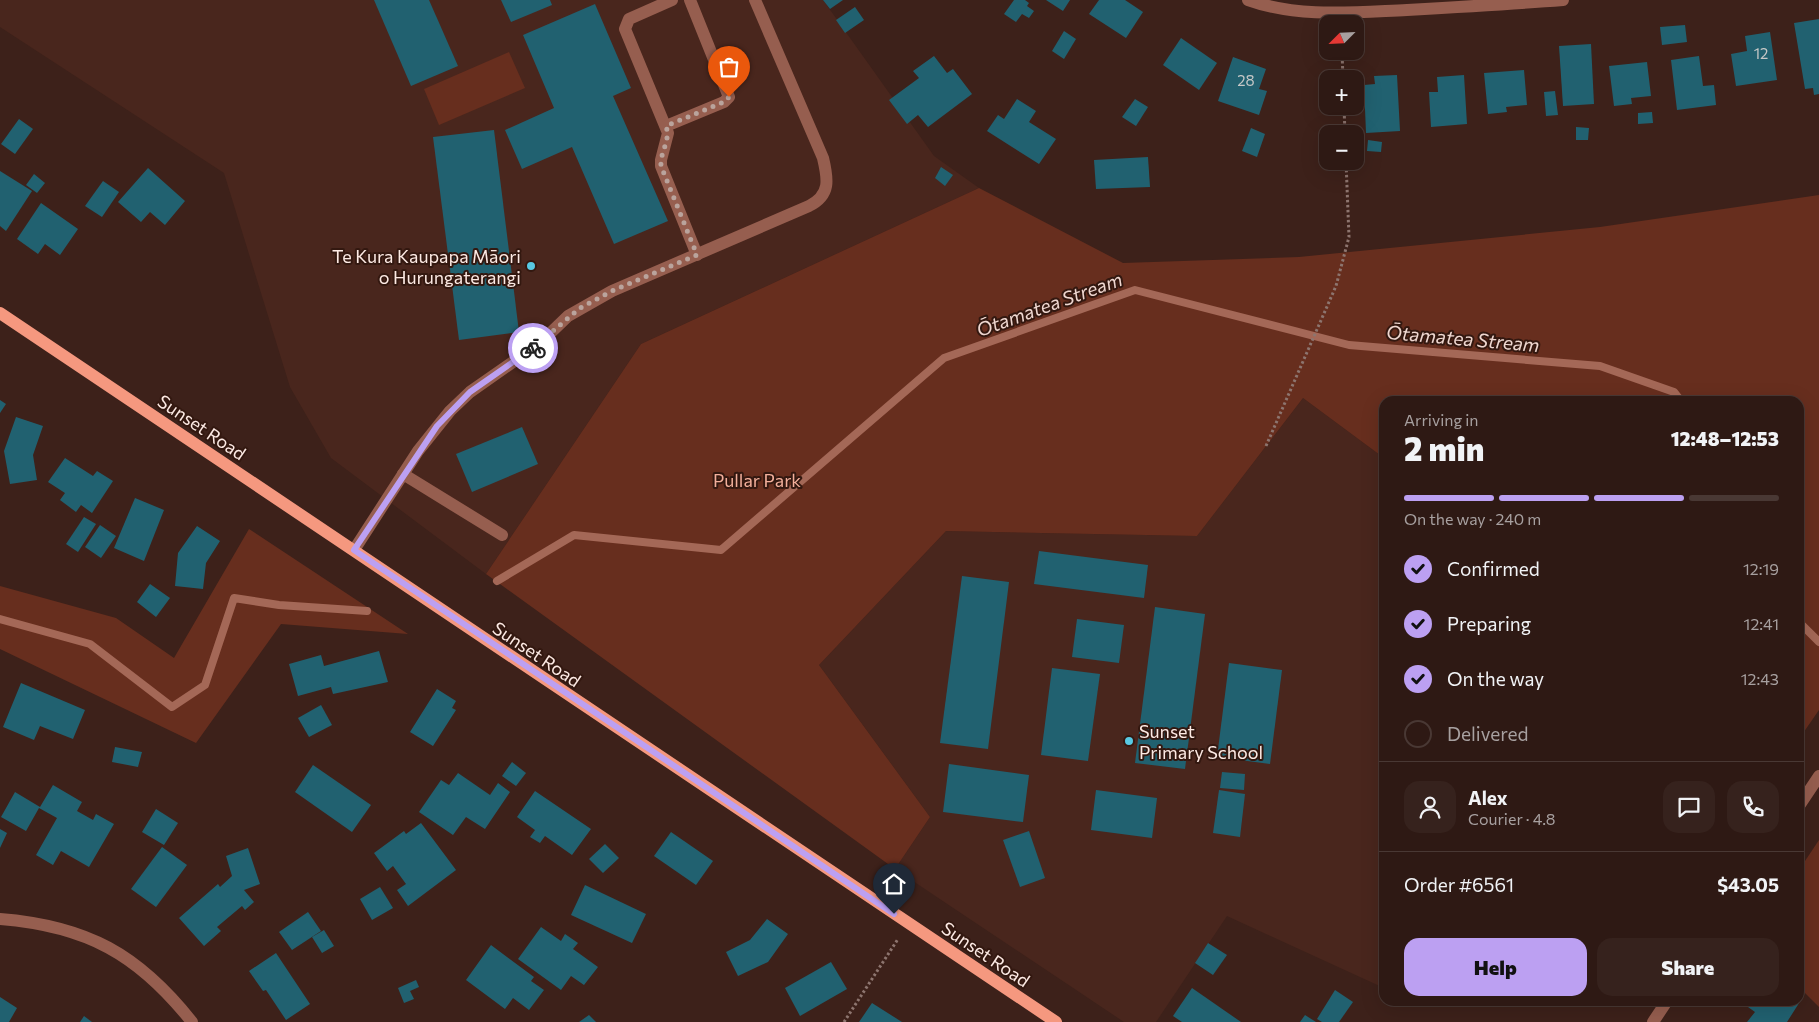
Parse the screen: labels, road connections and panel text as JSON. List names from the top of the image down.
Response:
{
  "streets": {
    "main road": ["Sunset Road"]
  },
  "water": ["Ōtamatea Stream"],
  "parks": ["Pullar Park"],
  "places": ["Te Kura Kaupapa Māori o Hurungaterangi", "Sunset Primary School"],
  "house_numbers": ["12", "28"],
  "north": "bottom left",
  "page": {
    "map_buttons": ["+", "−"],
    "heading": ["2 min", "Arriving in", "12:48–12:53"],
    "panel": [
      "Alex",
      "Courier · 4.8",
      "Order #6561",
      "$43.05"
    ],
    "bar": "On the way · 240 m",
    "list": [
      ["Confirmed", "12:19"],
      ["Preparing", "12:41"],
      ["On the way", "12:43"],
      "Delivered"
    ],
    "buttons": ["Help", "Share"]
  }
}
